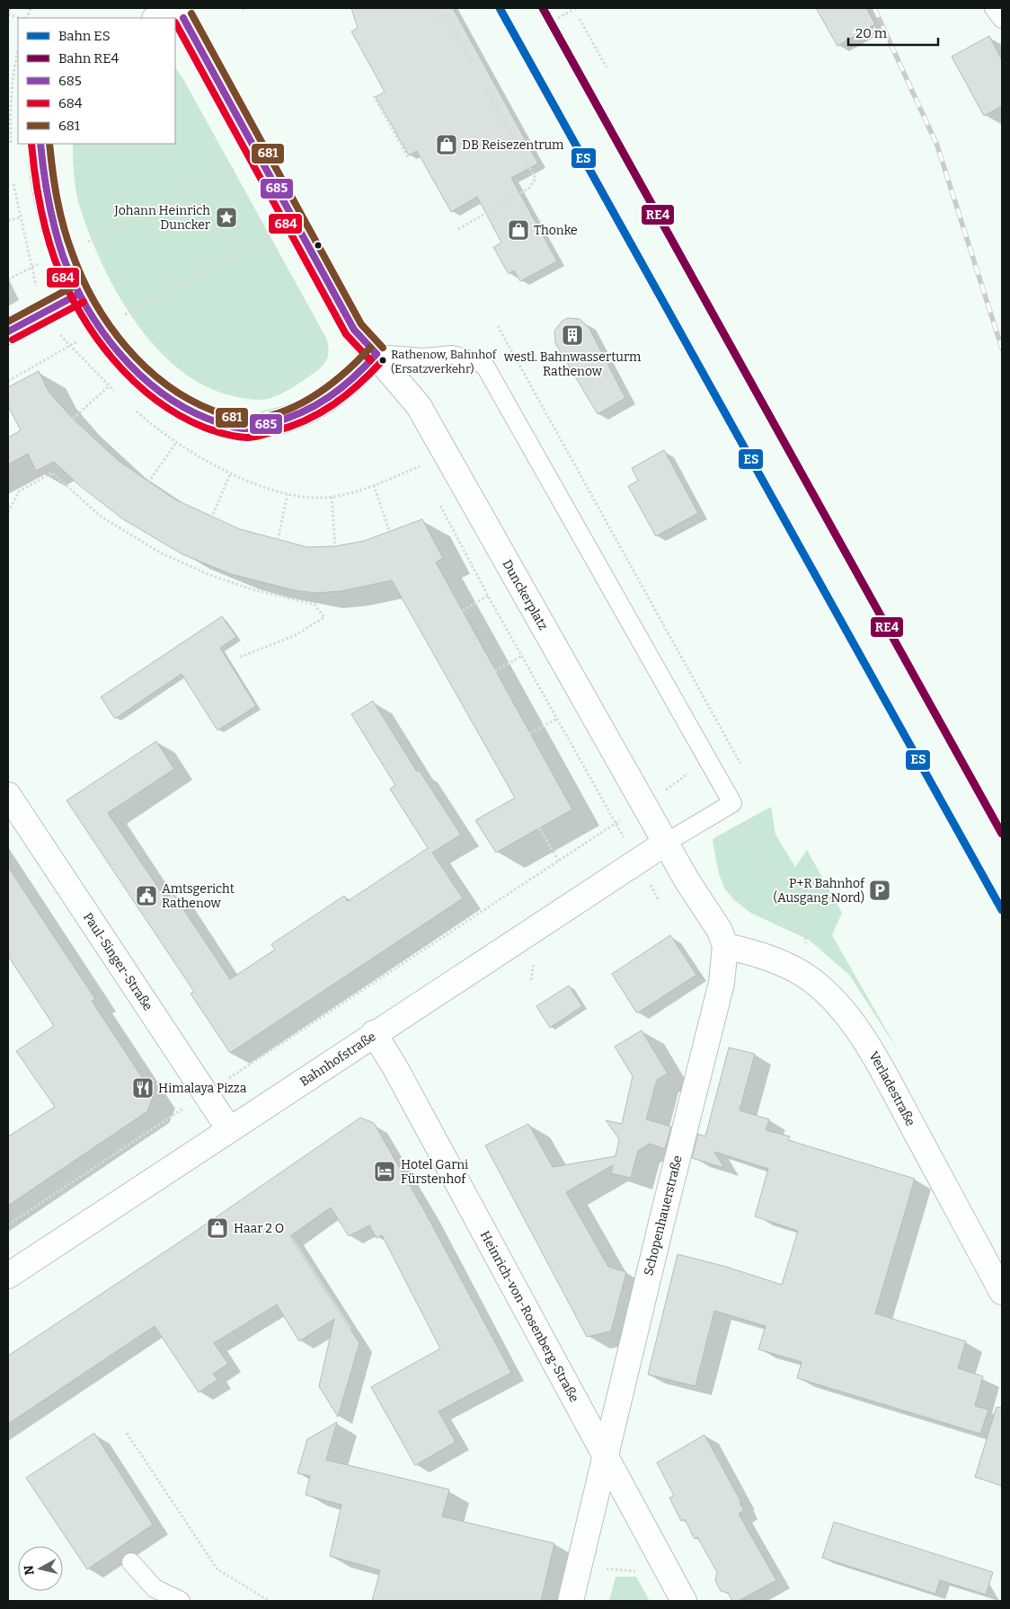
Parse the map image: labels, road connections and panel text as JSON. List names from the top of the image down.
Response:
{
  "streets": {
    "street": [
      "Dunckerplatz",
      "Paul-Singer-Straße",
      "Bahnhofstraße",
      "Verladestraße",
      "Schopenhauerstraße",
      "Heinrich-von-Rosenberg-Straße"
    ]
  },
  "crossings": [
    ["Dunckerplatz", "Bahnhofstraße"],
    ["Dunckerplatz", "Schopenhauerstraße"],
    ["Paul-Singer-Straße", "Bahnhofstraße"],
    ["Bahnhofstraße", "Schopenhauerstraße"],
    ["Bahnhofstraße", "Heinrich-von-Rosenberg-Straße"],
    ["Verladestraße", "Schopenhauerstraße"],
    ["Schopenhauerstraße", "Heinrich-von-Rosenberg-Straße"]
  ],
  "places": {
    "shop": ["DB Reisezentrum", "Thonke", "Haar 2 O"],
    "place": ["Johann Heinrich Duncker"],
    "building": ["westl. Bahnwasserturm Rathenow"],
    "other": ["Rathenow, Bahnhof (Ersatzverkehr)"],
    "parking": ["P+R Bahnhof (Ausgang Nord)"],
    "public building": ["Amtsgericht Rathenow"],
    "restaurant": ["Himalaya Pizza"],
    "hotel": ["Hotel Garni Fürstenhof"]
  },
  "lines": [
    "rail line ES",
    "rail line RE4",
    "transit line 681",
    "transit line 685",
    "transit line 684"
  ],
  "legend": [
    "Bahn ES",
    "Bahn RE4",
    "685",
    "684",
    "681"
  ],
  "scale_bar": "20 m",
  "north": "left"
}
